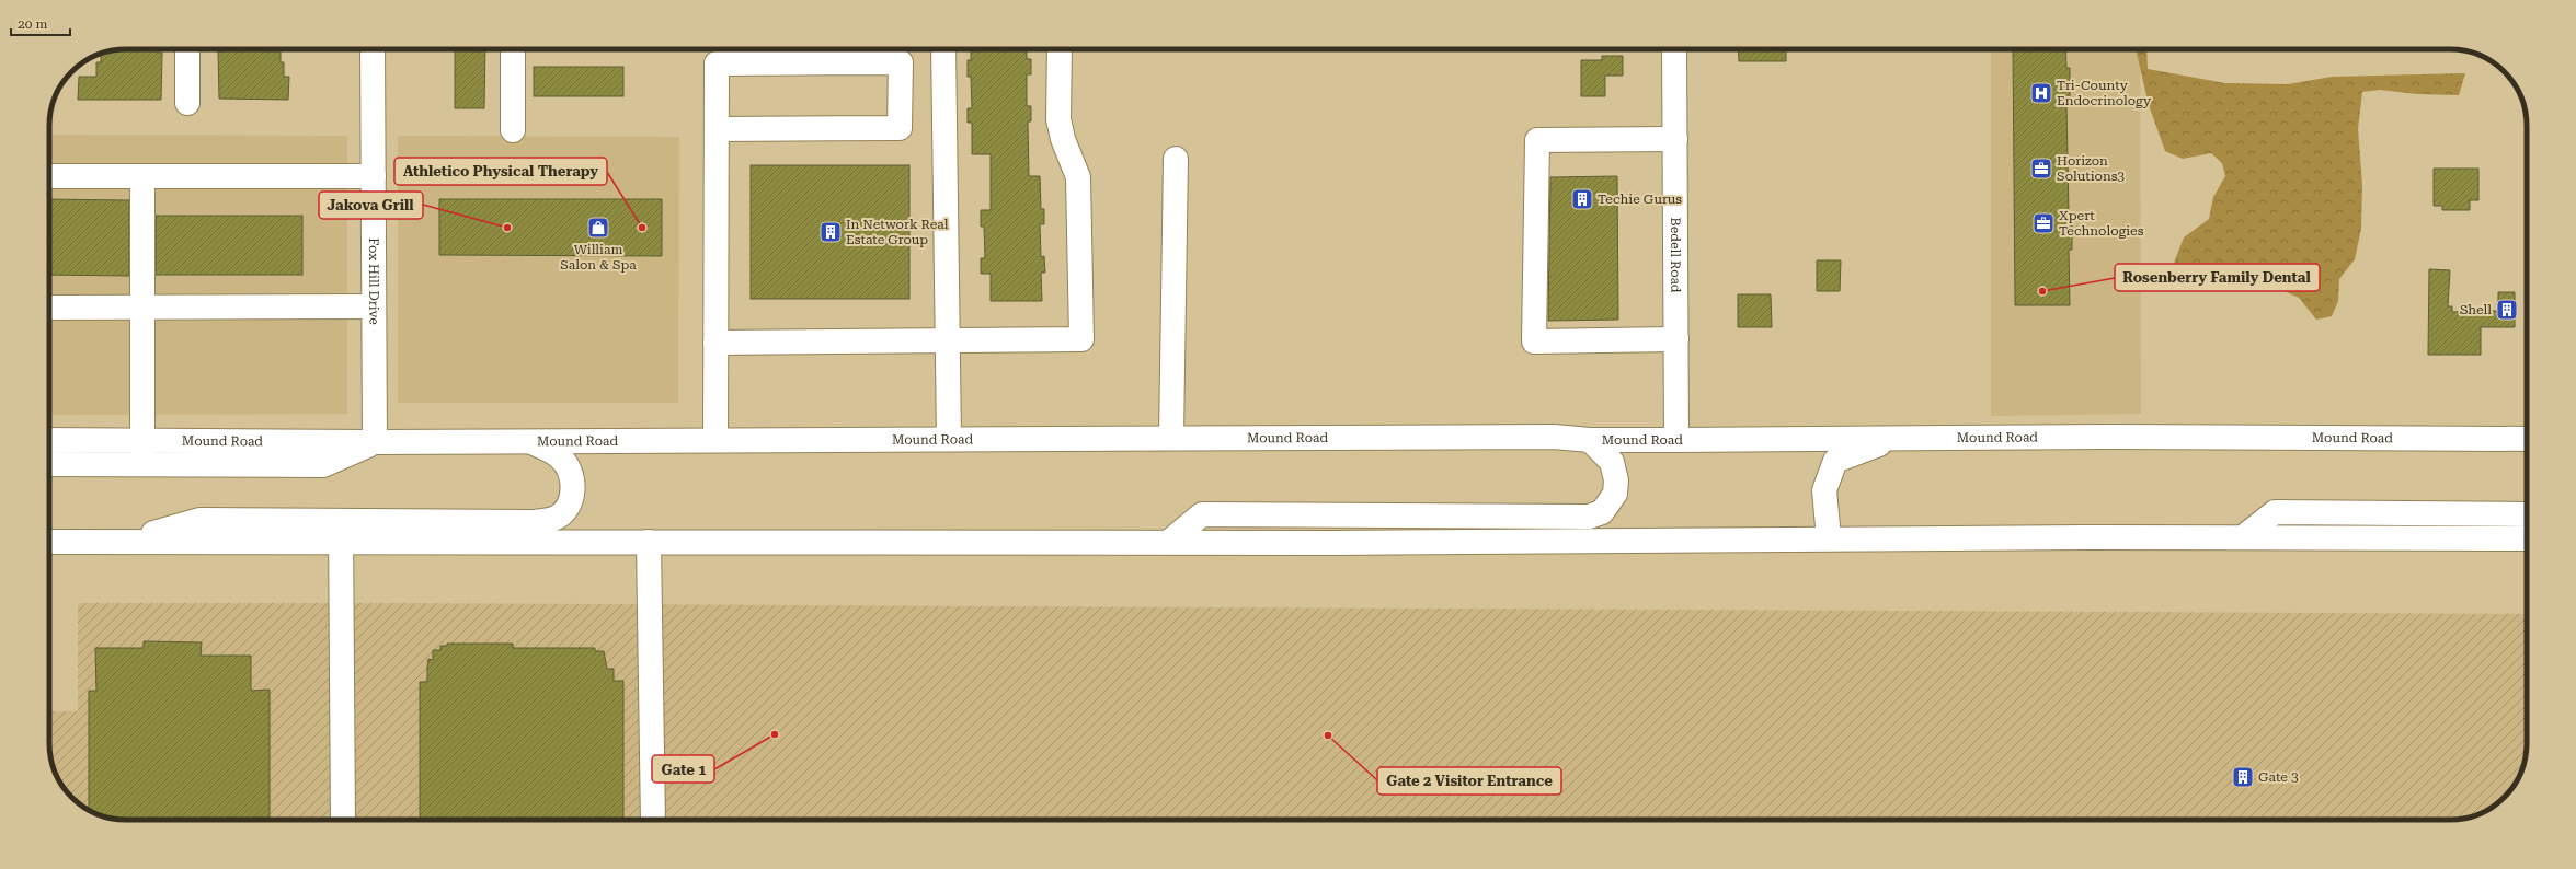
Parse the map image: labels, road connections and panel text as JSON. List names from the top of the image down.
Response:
{
  "streets": {
    "main road": ["Bedell Road", "Fox Hill Drive", "Mound Road"]
  },
  "crossings": [
    ["Bedell Road", "Mound Road"],
    ["Fox Hill Drive", "Mound Road"]
  ],
  "places": {
    "hospital": ["Tri-County Endocrinology"],
    "office": ["Horizon Solutions3", "Xpert Technologies"],
    "building": [
      "Techie Gurus",
      "In Network Real Estate Group",
      "Shell",
      "Gate 3"
    ],
    "other": [
      "Jakova Grill",
      "Athletico Physical Therapy",
      "Rosenberry Family Dental",
      "Gate 1",
      "Gate 2 Visitor Entrance"
    ],
    "shop": ["William Salon & Spa"]
  },
  "scale_bar": "20 m"
}
